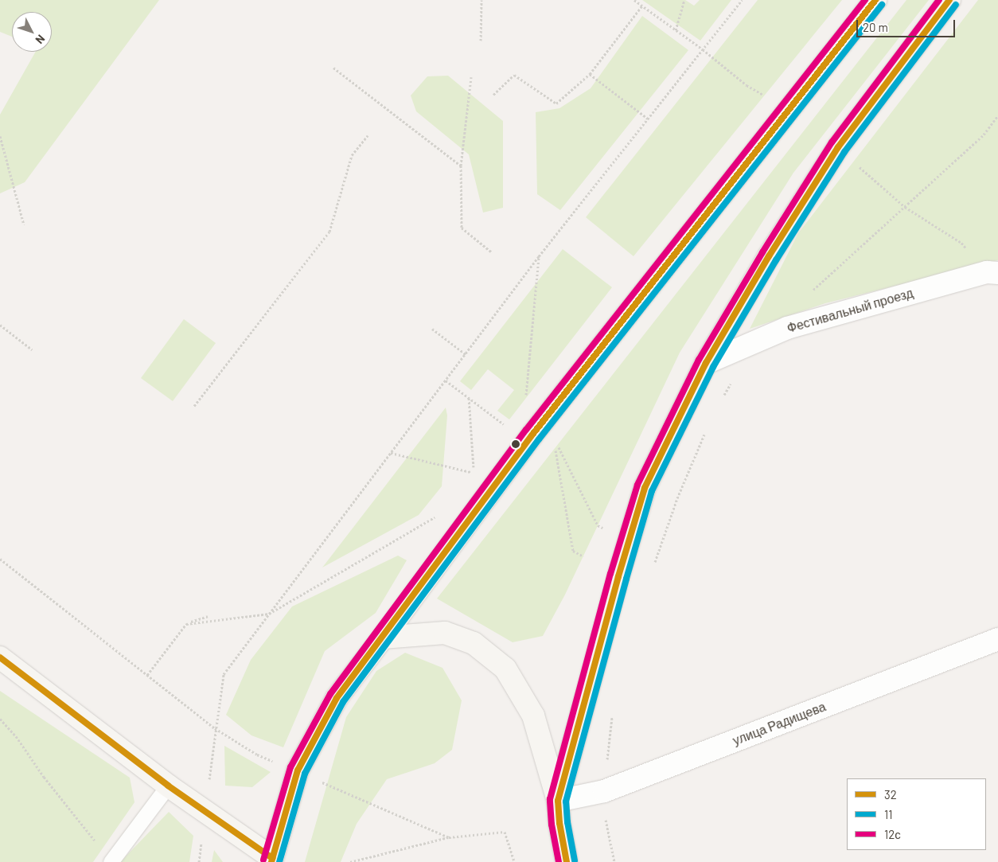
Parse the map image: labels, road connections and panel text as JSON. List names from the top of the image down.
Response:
{
  "streets": {
    "street": ["Фестивальный проезд", "улица Радищева"]
  },
  "lines": ["transit line 32", "transit line 12с", "transit line 11"],
  "legend": ["32", "11", "12с"],
  "scale_bar": "20 m",
  "north": "bottom right"
}
